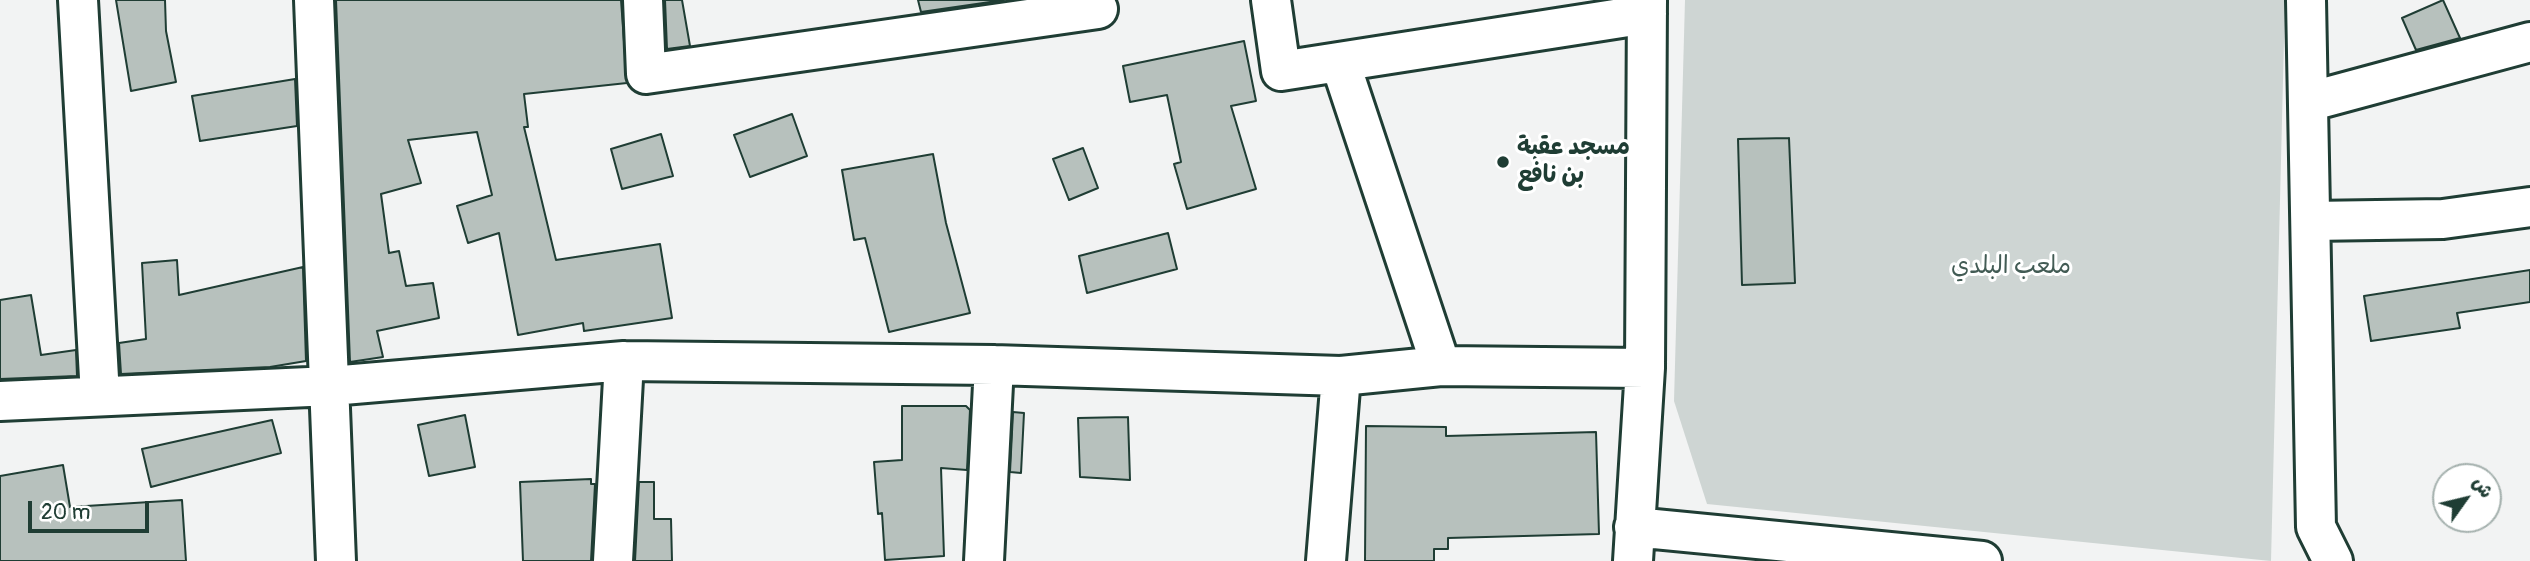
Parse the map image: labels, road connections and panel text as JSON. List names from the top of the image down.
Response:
{
  "parks": ["ملعب البلدي"],
  "places": ["مسجد عقبة بن نافع"],
  "scale_bar": "20 m",
  "north": "top right"
}
